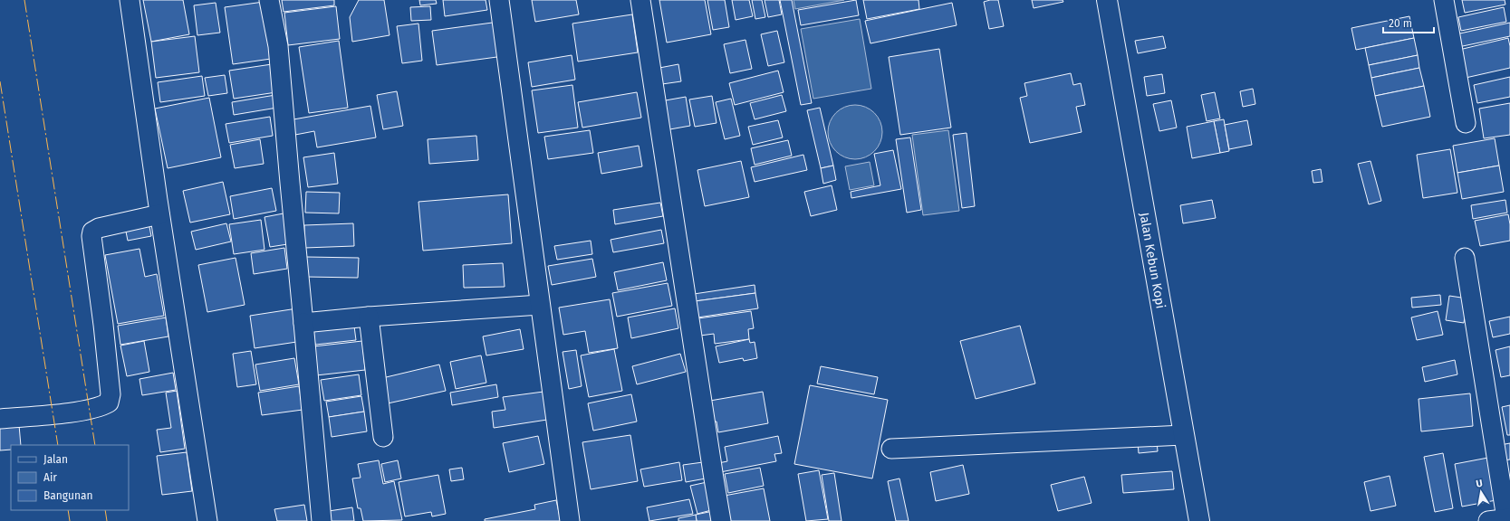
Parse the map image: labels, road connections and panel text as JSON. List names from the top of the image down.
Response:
{
  "streets": {
    "main road": ["Jalan Kebun Kopi"]
  },
  "legend": ["Jalan", "Air", "Bangunan"],
  "scale_bar": "20 m",
  "north": "top"
}
